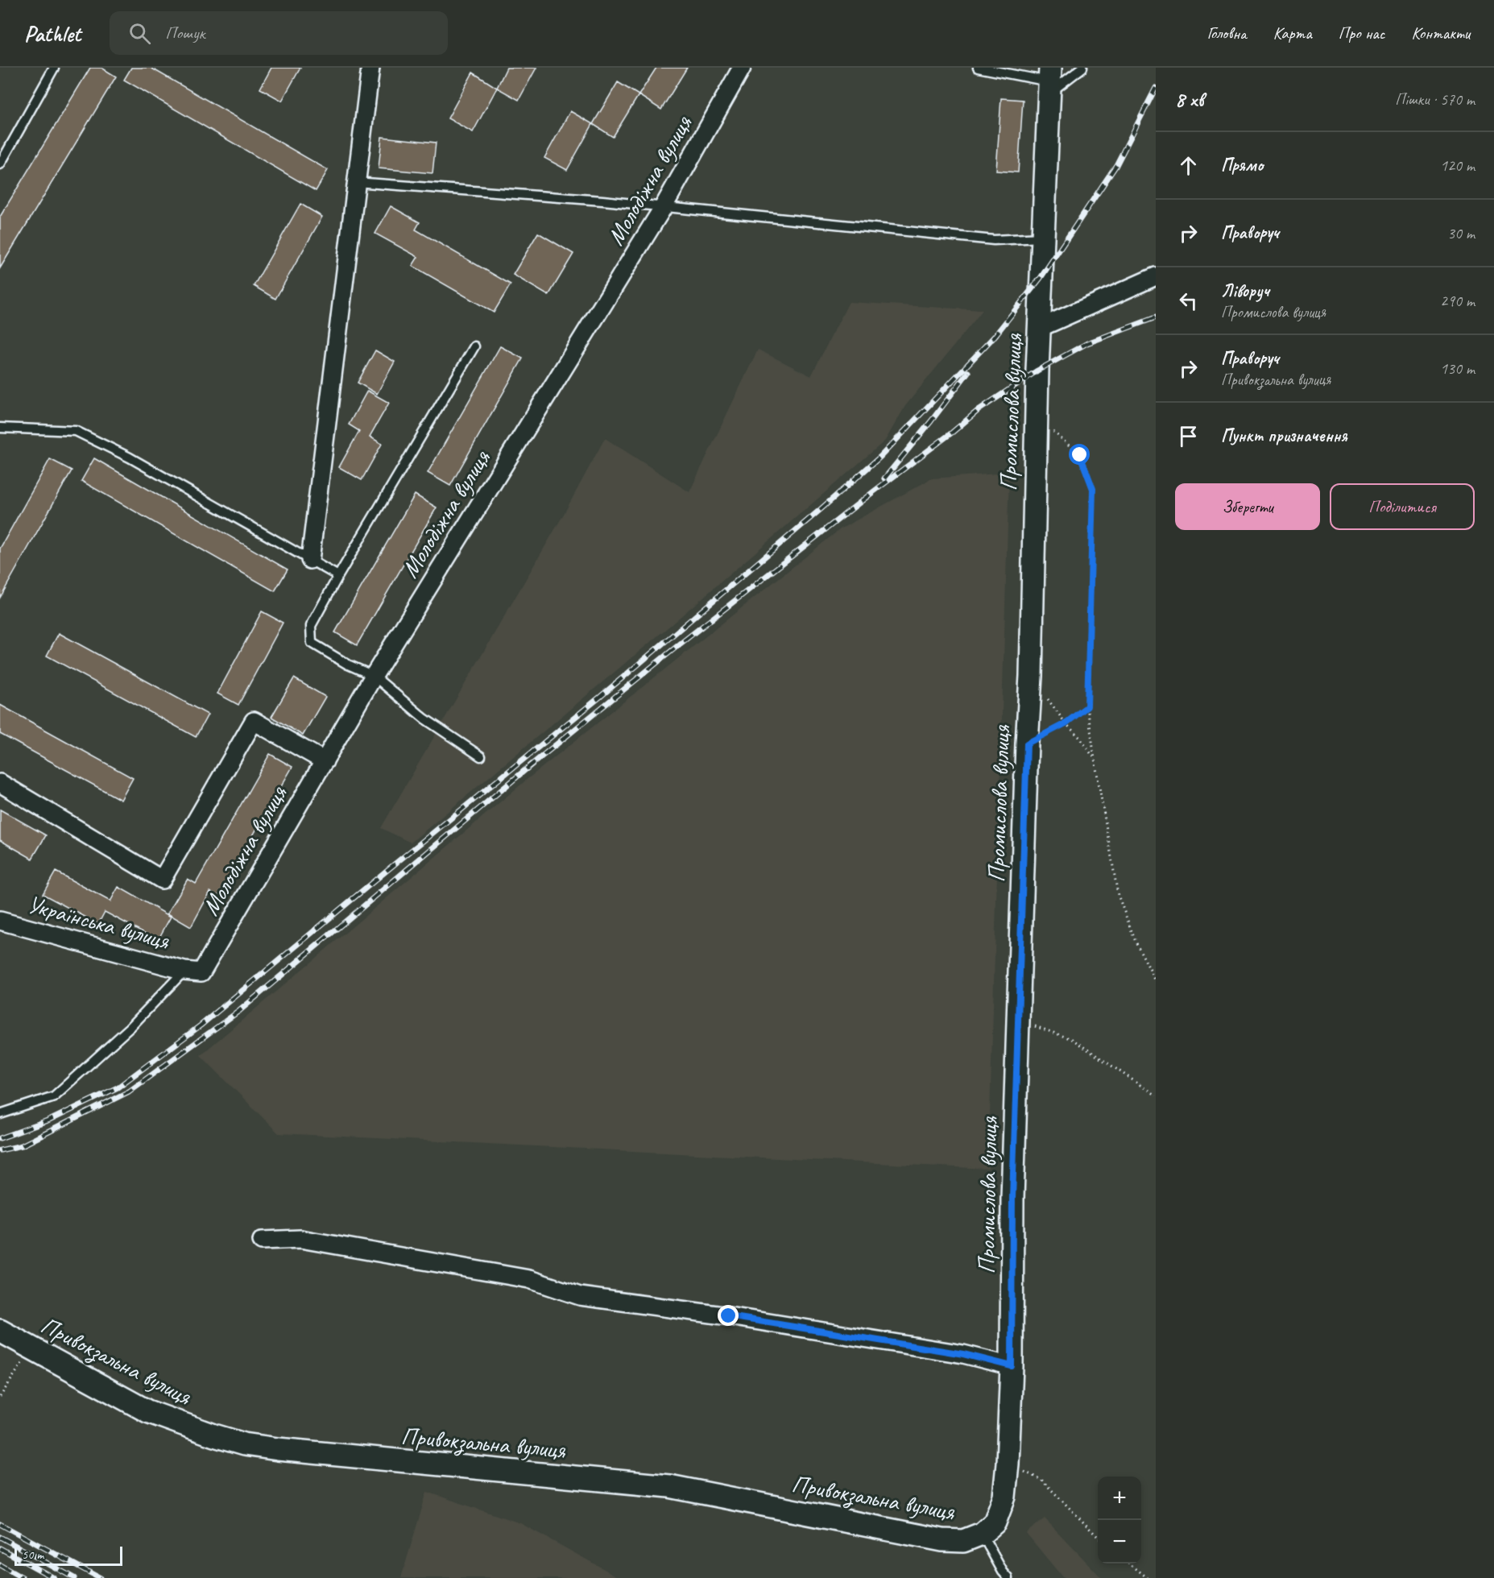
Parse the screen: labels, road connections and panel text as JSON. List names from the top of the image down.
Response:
{
  "streets": {
    "street": [
      "Молодіжна вулиця",
      "Промислова вулиця",
      "Українська вулиця",
      "Привокзальна вулиця"
    ]
  },
  "crossings": [
    ["Молодіжна вулиця", "Українська вулиця"],
    ["Промислова вулиця", "Привокзальна вулиця"]
  ],
  "scale_bar": "50 m",
  "page": {
    "header": "Pathlet",
    "search": "Пошук",
    "nav": [
      "Головна",
      "Карта",
      "Про нас",
      "Контакти"
    ],
    "heading": ["8 хв", "Пішки · 570 m"],
    "list": [
      ["Прямо", "120 m"],
      ["Праворуч", "30 m"],
      ["Ліворуч", "Промислова вулиця", "290 m"],
      ["Праворуч", "Привокзальна вулиця", "130 m"],
      "Пункт призначення"
    ],
    "buttons": ["Зберегти", "Поділитися"],
    "map_buttons": ["+", "−"],
    "scale": "50 m"
  }
}
